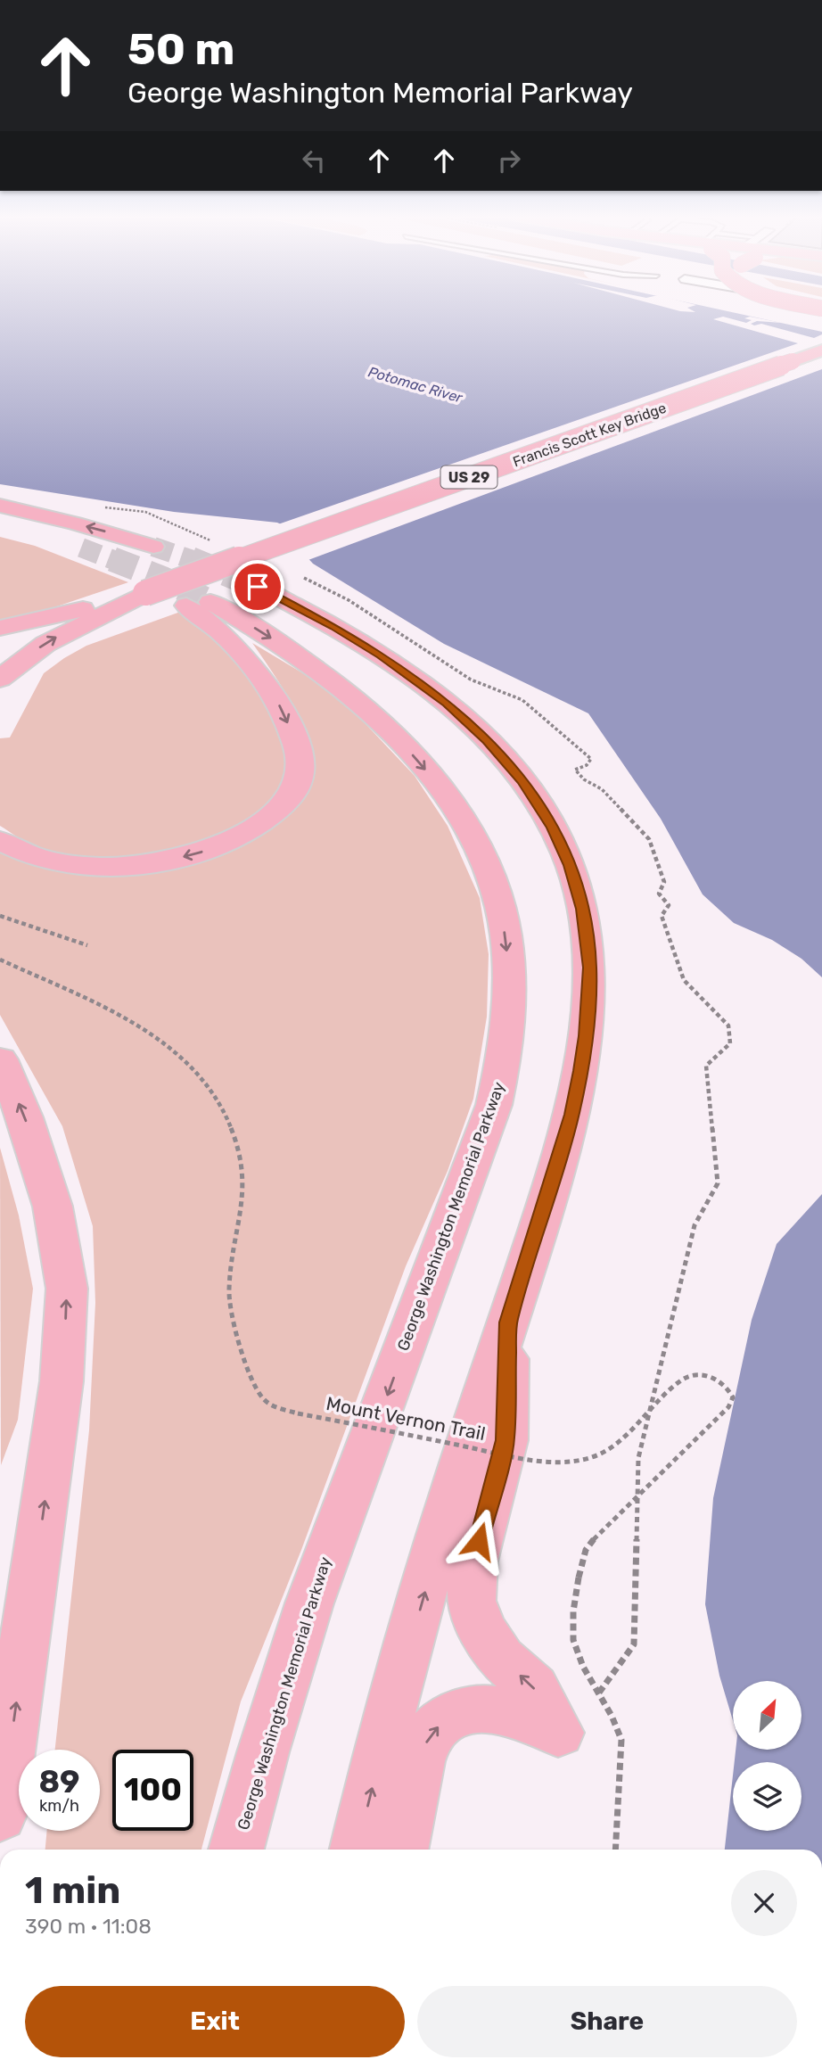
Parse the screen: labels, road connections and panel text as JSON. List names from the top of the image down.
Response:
{
  "streets": {
    "highway": ["Francis Scott Key Bridge", "US 29", "George Washington Memorial Parkway"],
    "path": ["Mount Vernon Trail"]
  },
  "crossings": [
    ["Francis Scott Key Bridge", "US 29"]
  ],
  "water": ["Potomac River"],
  "north": "top right",
  "page": {
    "turn": ["50 m", "George Washington Memorial Parkway"],
    "speed": "89 km/h",
    "limit": "100",
    "heading": ["1 min", "390 m · 11:08"],
    "buttons": ["Exit", "Share"]
  }
}
